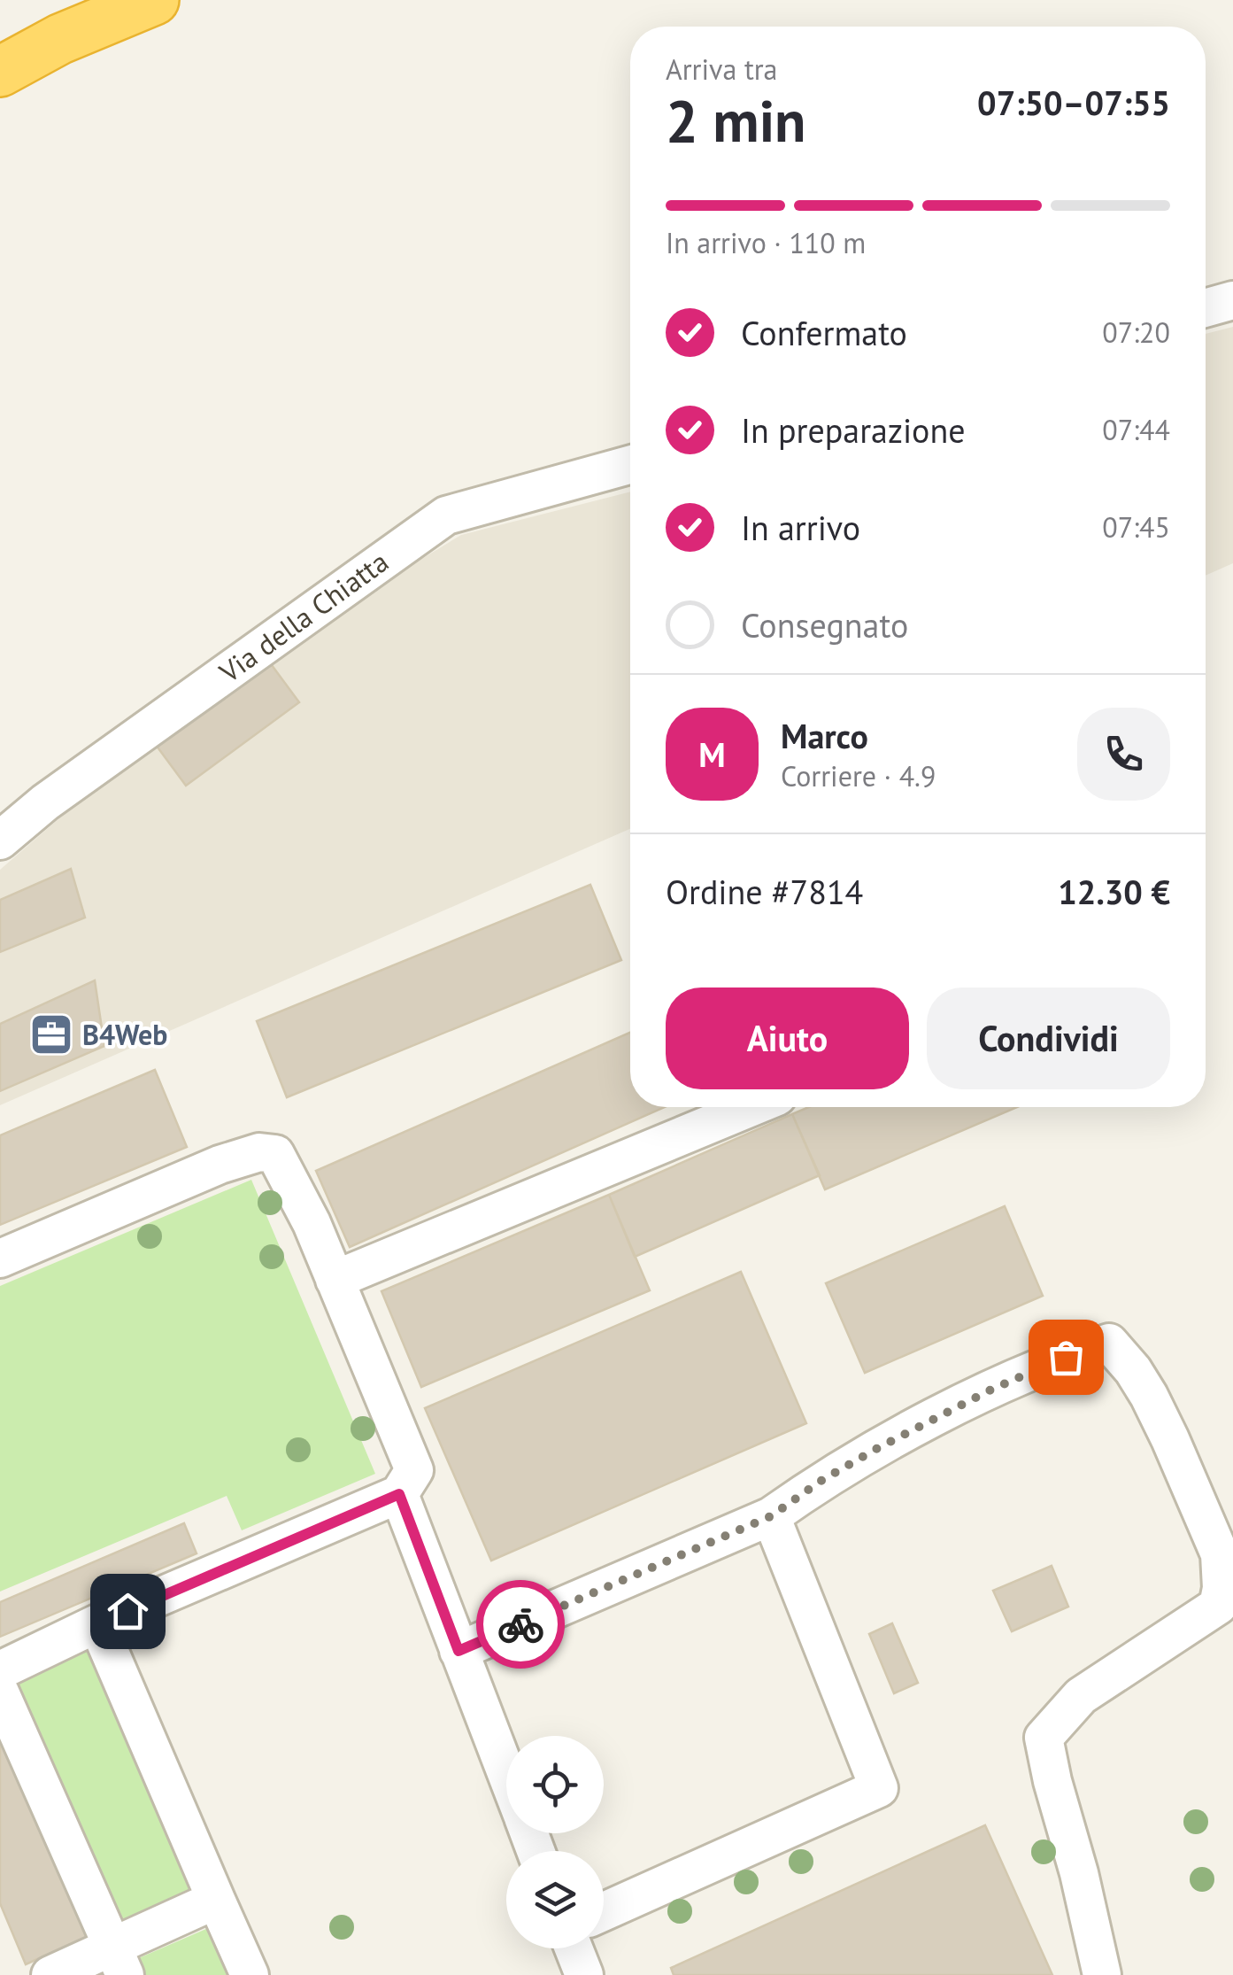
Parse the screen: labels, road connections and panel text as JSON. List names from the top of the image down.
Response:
{
  "streets": {
    "street": ["Via della Chiatta"]
  },
  "places": {
    "office": ["B4Web"]
  },
  "page": {
    "heading": ["2 min", "Arriva tra", "07:50–07:55"],
    "panel": [
      "Marco",
      "Corriere · 4.9",
      "Ordine #7814",
      "12.30 €"
    ],
    "bar": "In arrivo · 110 m",
    "list": [
      ["Confermato", "07:20"],
      ["In preparazione", "07:44"],
      ["In arrivo", "07:45"],
      "Consegnato"
    ],
    "round": "M",
    "buttons": ["Aiuto", "Condividi"]
  }
}
